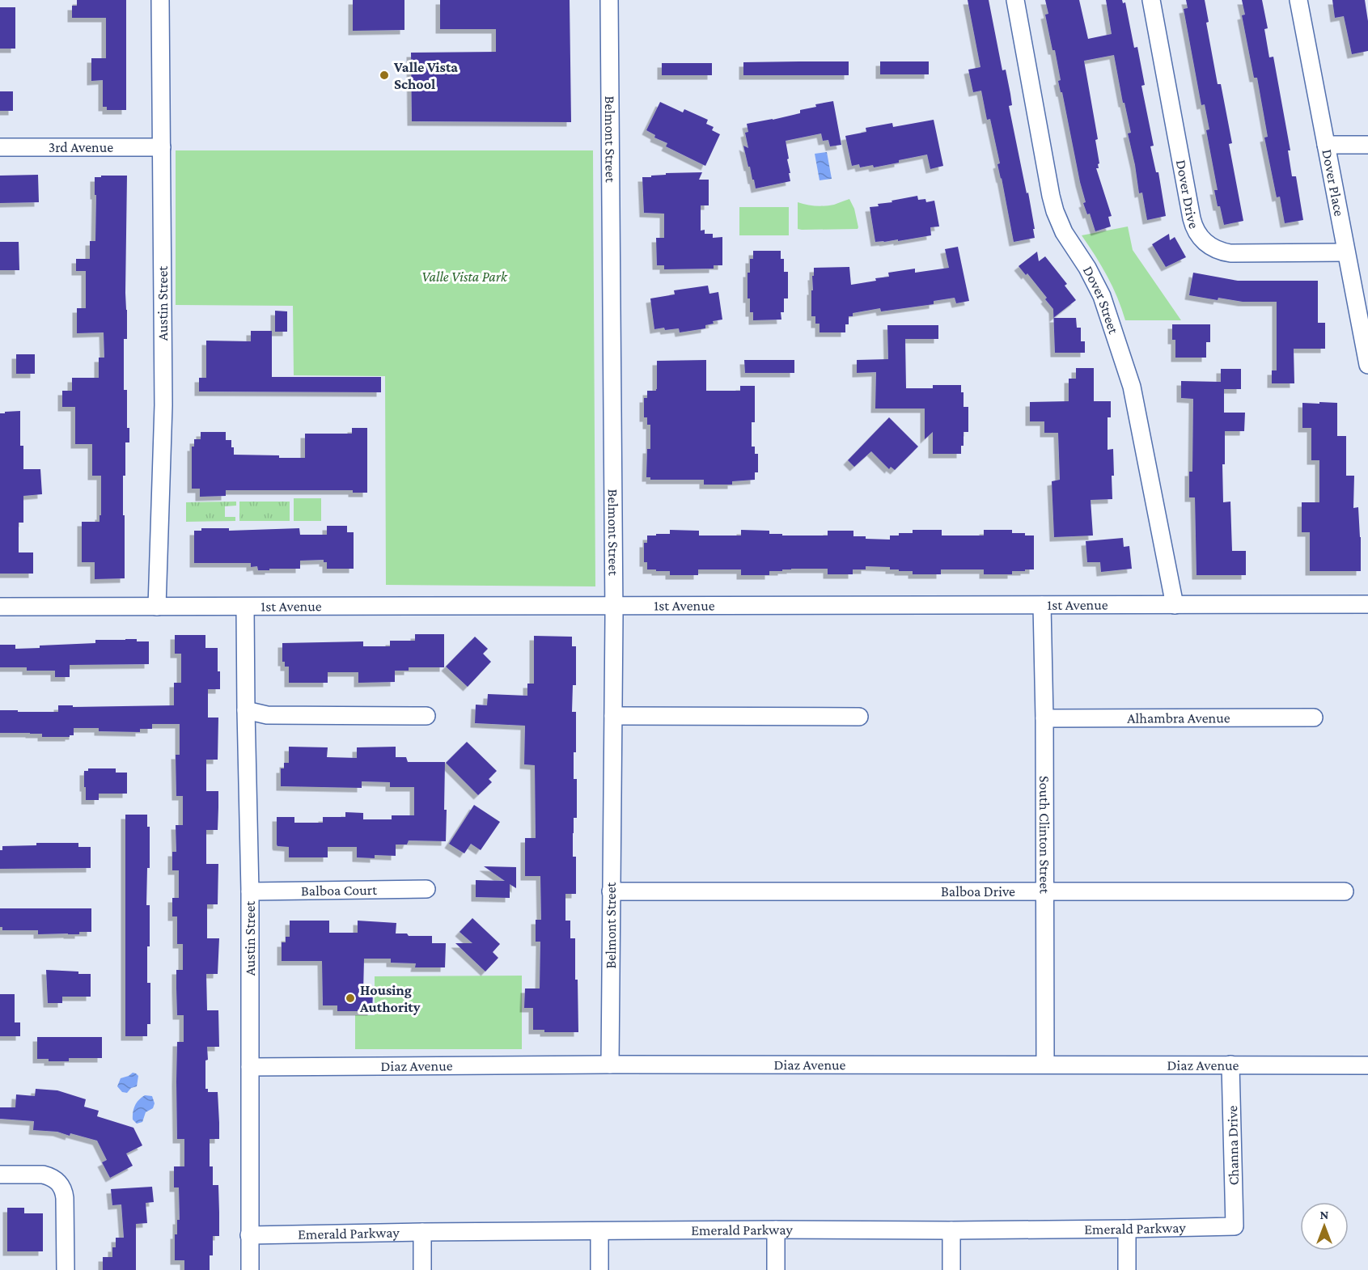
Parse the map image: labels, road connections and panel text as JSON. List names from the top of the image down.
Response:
{
  "streets": {
    "street": [
      "Belmont Street",
      "3rd Avenue",
      "Dover Place",
      "Dover Drive",
      "Dover Street",
      "Austin Street",
      "1st Avenue",
      "Alhambra Avenue",
      "South Clinton Street",
      "Balboa Court",
      "Balboa Drive",
      "Diaz Avenue",
      "Channa Drive",
      "Emerald Parkway"
    ]
  },
  "crossings": [
    ["Belmont Street", "1st Avenue"],
    ["Belmont Street", "Balboa Drive"],
    ["Belmont Street", "Diaz Avenue"],
    ["3rd Avenue", "Austin Street"],
    ["Dover Place", "Dover Drive"],
    ["Dover Street", "1st Avenue"],
    ["Austin Street", "1st Avenue"],
    ["Austin Street", "Balboa Court"],
    ["Austin Street", "Diaz Avenue"],
    ["Austin Street", "Emerald Parkway"],
    ["1st Avenue", "South Clinton Street"],
    ["Alhambra Avenue", "South Clinton Street"],
    ["South Clinton Street", "Balboa Drive"],
    ["South Clinton Street", "Diaz Avenue"],
    ["Diaz Avenue", "Channa Drive"],
    ["Channa Drive", "Emerald Parkway"]
  ],
  "parks": ["Valle Vista Park"],
  "places": ["Valle Vista School", "Housing Authority"],
  "north": "top"
}
